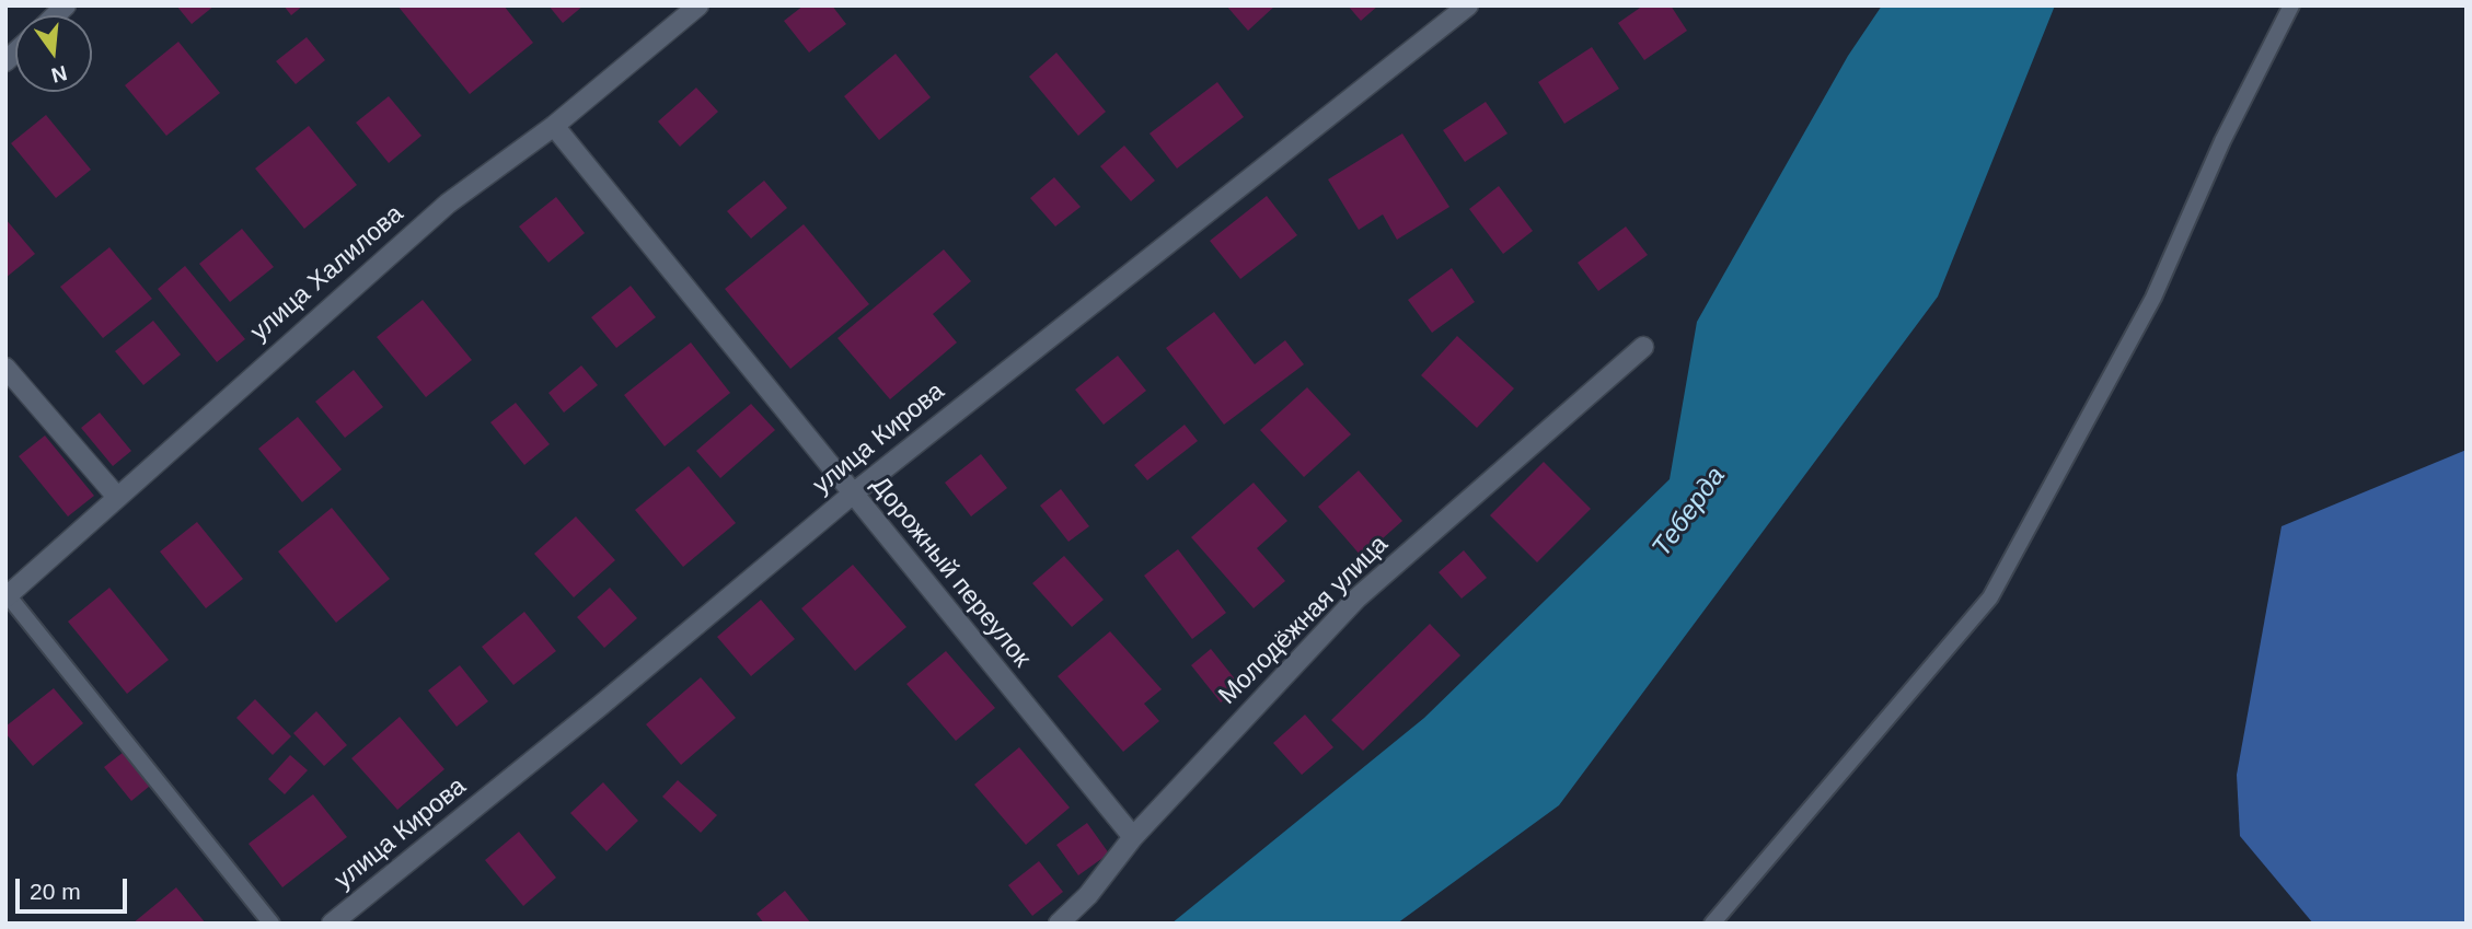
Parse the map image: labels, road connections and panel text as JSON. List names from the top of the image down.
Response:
{
  "streets": {
    "street": [
      "улица Халилова",
      "улица Кирова",
      "Дорожный переулок",
      "Молодёжная улица"
    ]
  },
  "crossings": [
    ["улица Халилова", "Дорожный переулок"],
    ["улица Кирова", "Дорожный переулок"],
    ["Дорожный переулок", "Молодёжная улица"]
  ],
  "water": ["Теберда"],
  "scale_bar": "20 m",
  "north": "bottom"
}
